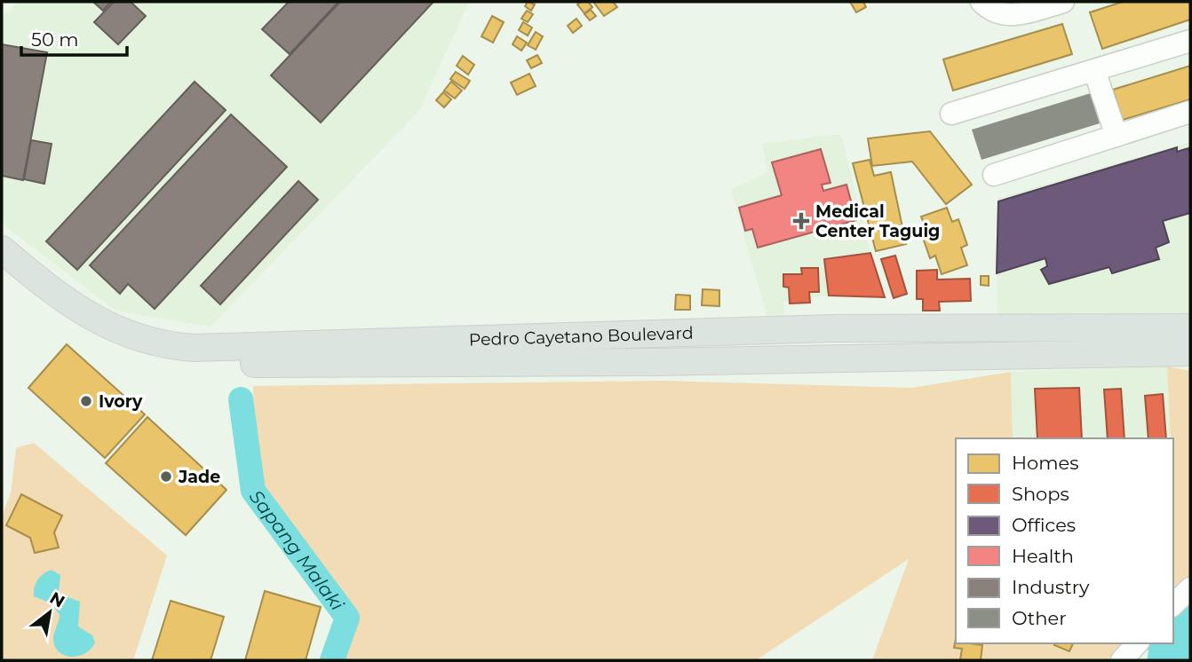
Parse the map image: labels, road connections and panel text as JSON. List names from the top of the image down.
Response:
{
  "streets": {
    "main road": ["Pedro Cayetano Boulevard"]
  },
  "water": ["Sapang Malaki"],
  "places": {
    "health": ["Medical Center Taguig"],
    "other": ["Ivory", "Jade"]
  },
  "legend": [
    "Homes",
    "Shops",
    "Offices",
    "Health",
    "Industry",
    "Other"
  ],
  "scale_bar": "50 m",
  "north": "top right"
}
